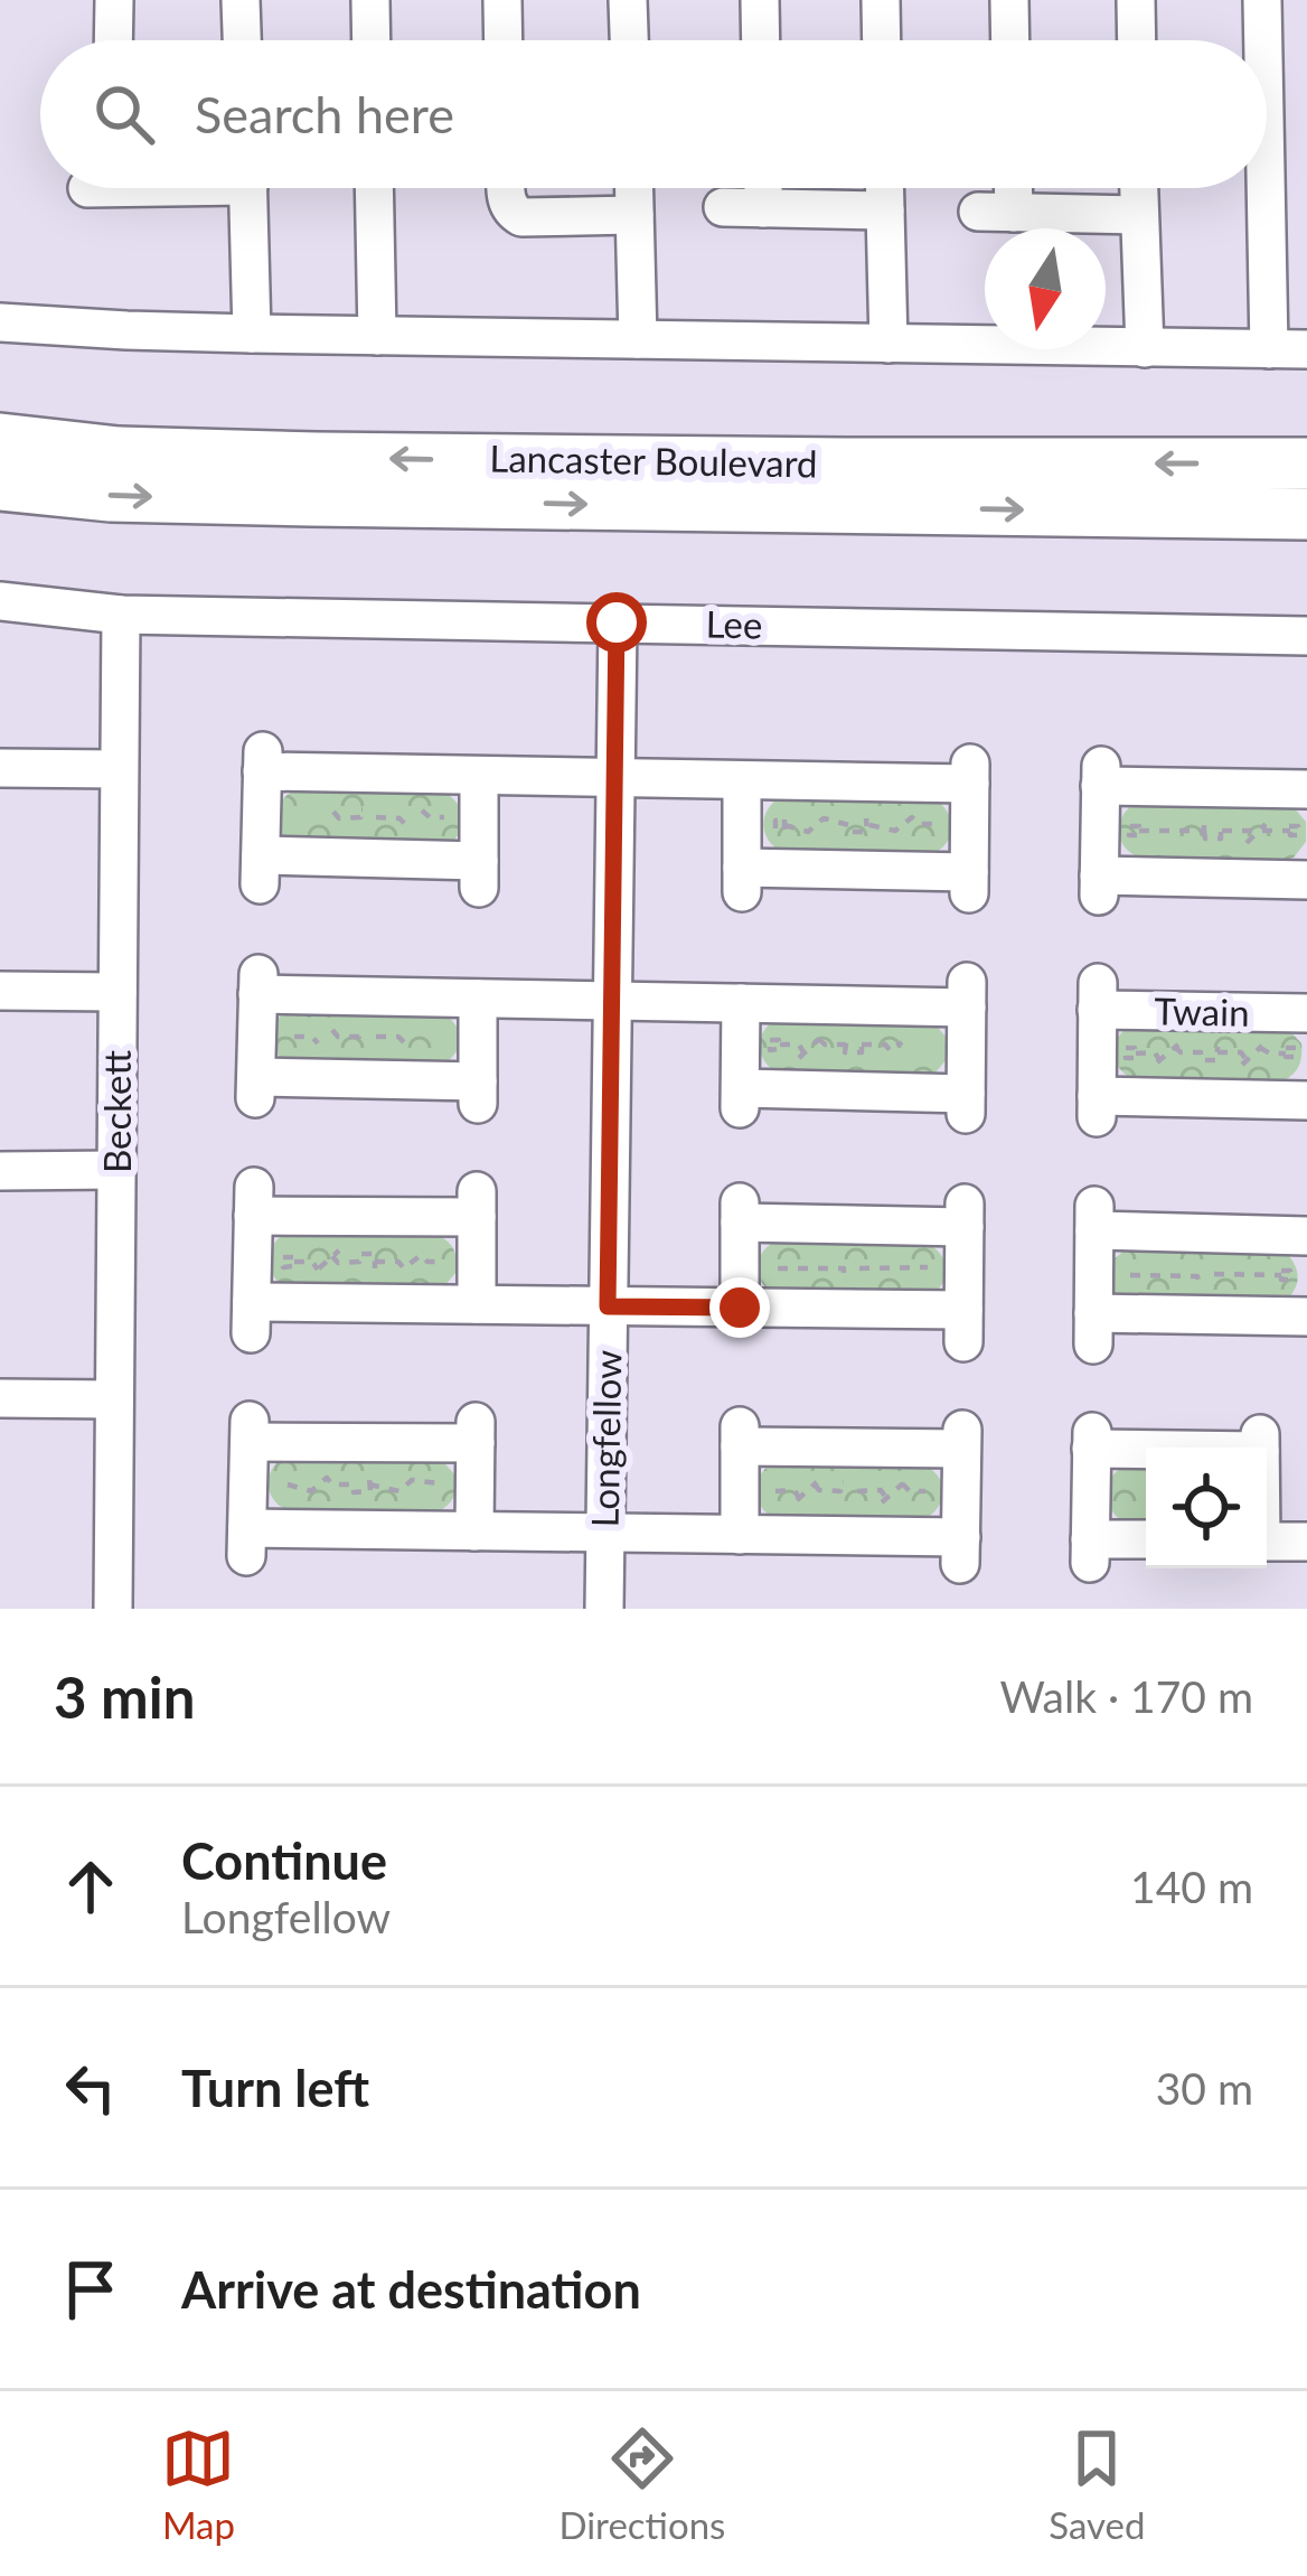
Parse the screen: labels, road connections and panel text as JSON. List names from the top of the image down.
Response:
{
  "streets": {
    "main road": ["Lancaster Boulevard"],
    "street": [
      "Lee",
      "Twain",
      "Beckett",
      "Longfellow"
    ]
  },
  "crossings": [
    ["Lee", "Beckett"],
    ["Lee", "Longfellow"]
  ],
  "north": "bottom",
  "page": {
    "search": "Search here",
    "heading": ["3 min", "Walk · 170 m"],
    "list": [
      ["Continue", "Longfellow", "140 m"],
      ["Turn left", "30 m"],
      "Arrive at destination"
    ],
    "nav": ["Map", "Directions", "Saved"]
  }
}
